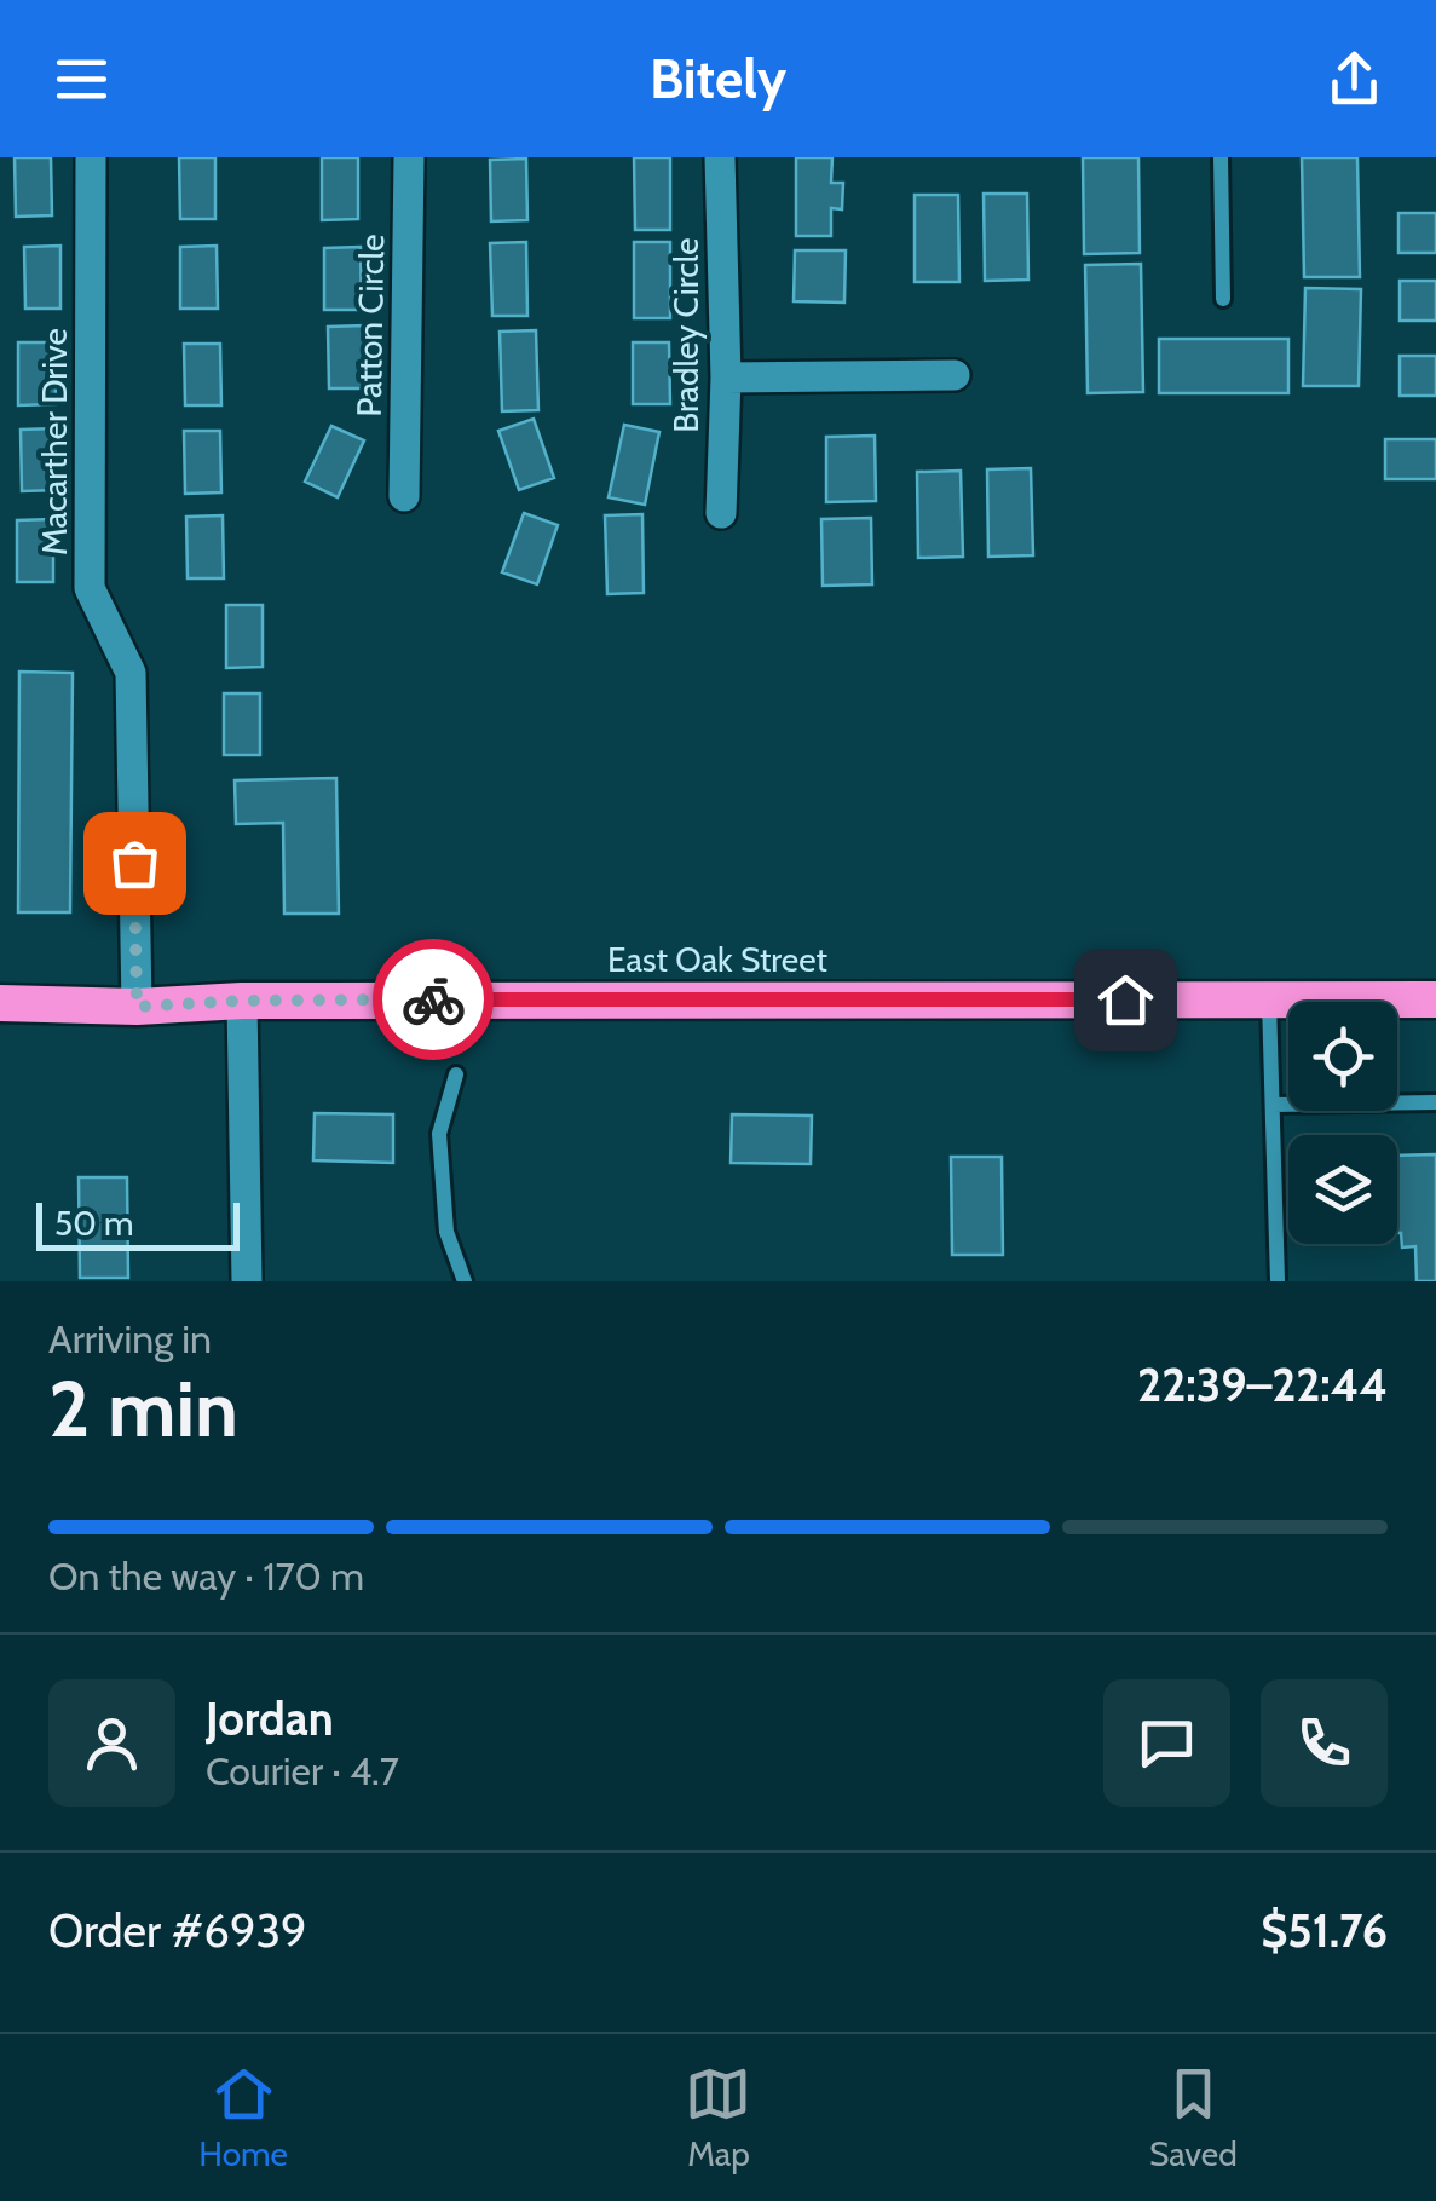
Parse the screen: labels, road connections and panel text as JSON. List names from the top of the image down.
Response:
{
  "streets": {
    "highway": ["East Oak Street"],
    "street": ["Patton Circle", "Bradley Circle", "Macarther Drive"]
  },
  "crossings": [
    ["Macarther Drive", "East Oak Street"]
  ],
  "scale_bar": "50 m",
  "page": {
    "header": "Bitely",
    "scale": "50 m",
    "heading": ["2 min", "Arriving in", "22:39–22:44"],
    "panel": [
      "Jordan",
      "Courier · 4.7",
      "Order #6939",
      "$51.76"
    ],
    "bar": "On the way · 170 m",
    "tabs": ["Home", "Map", "Saved"]
  }
}
